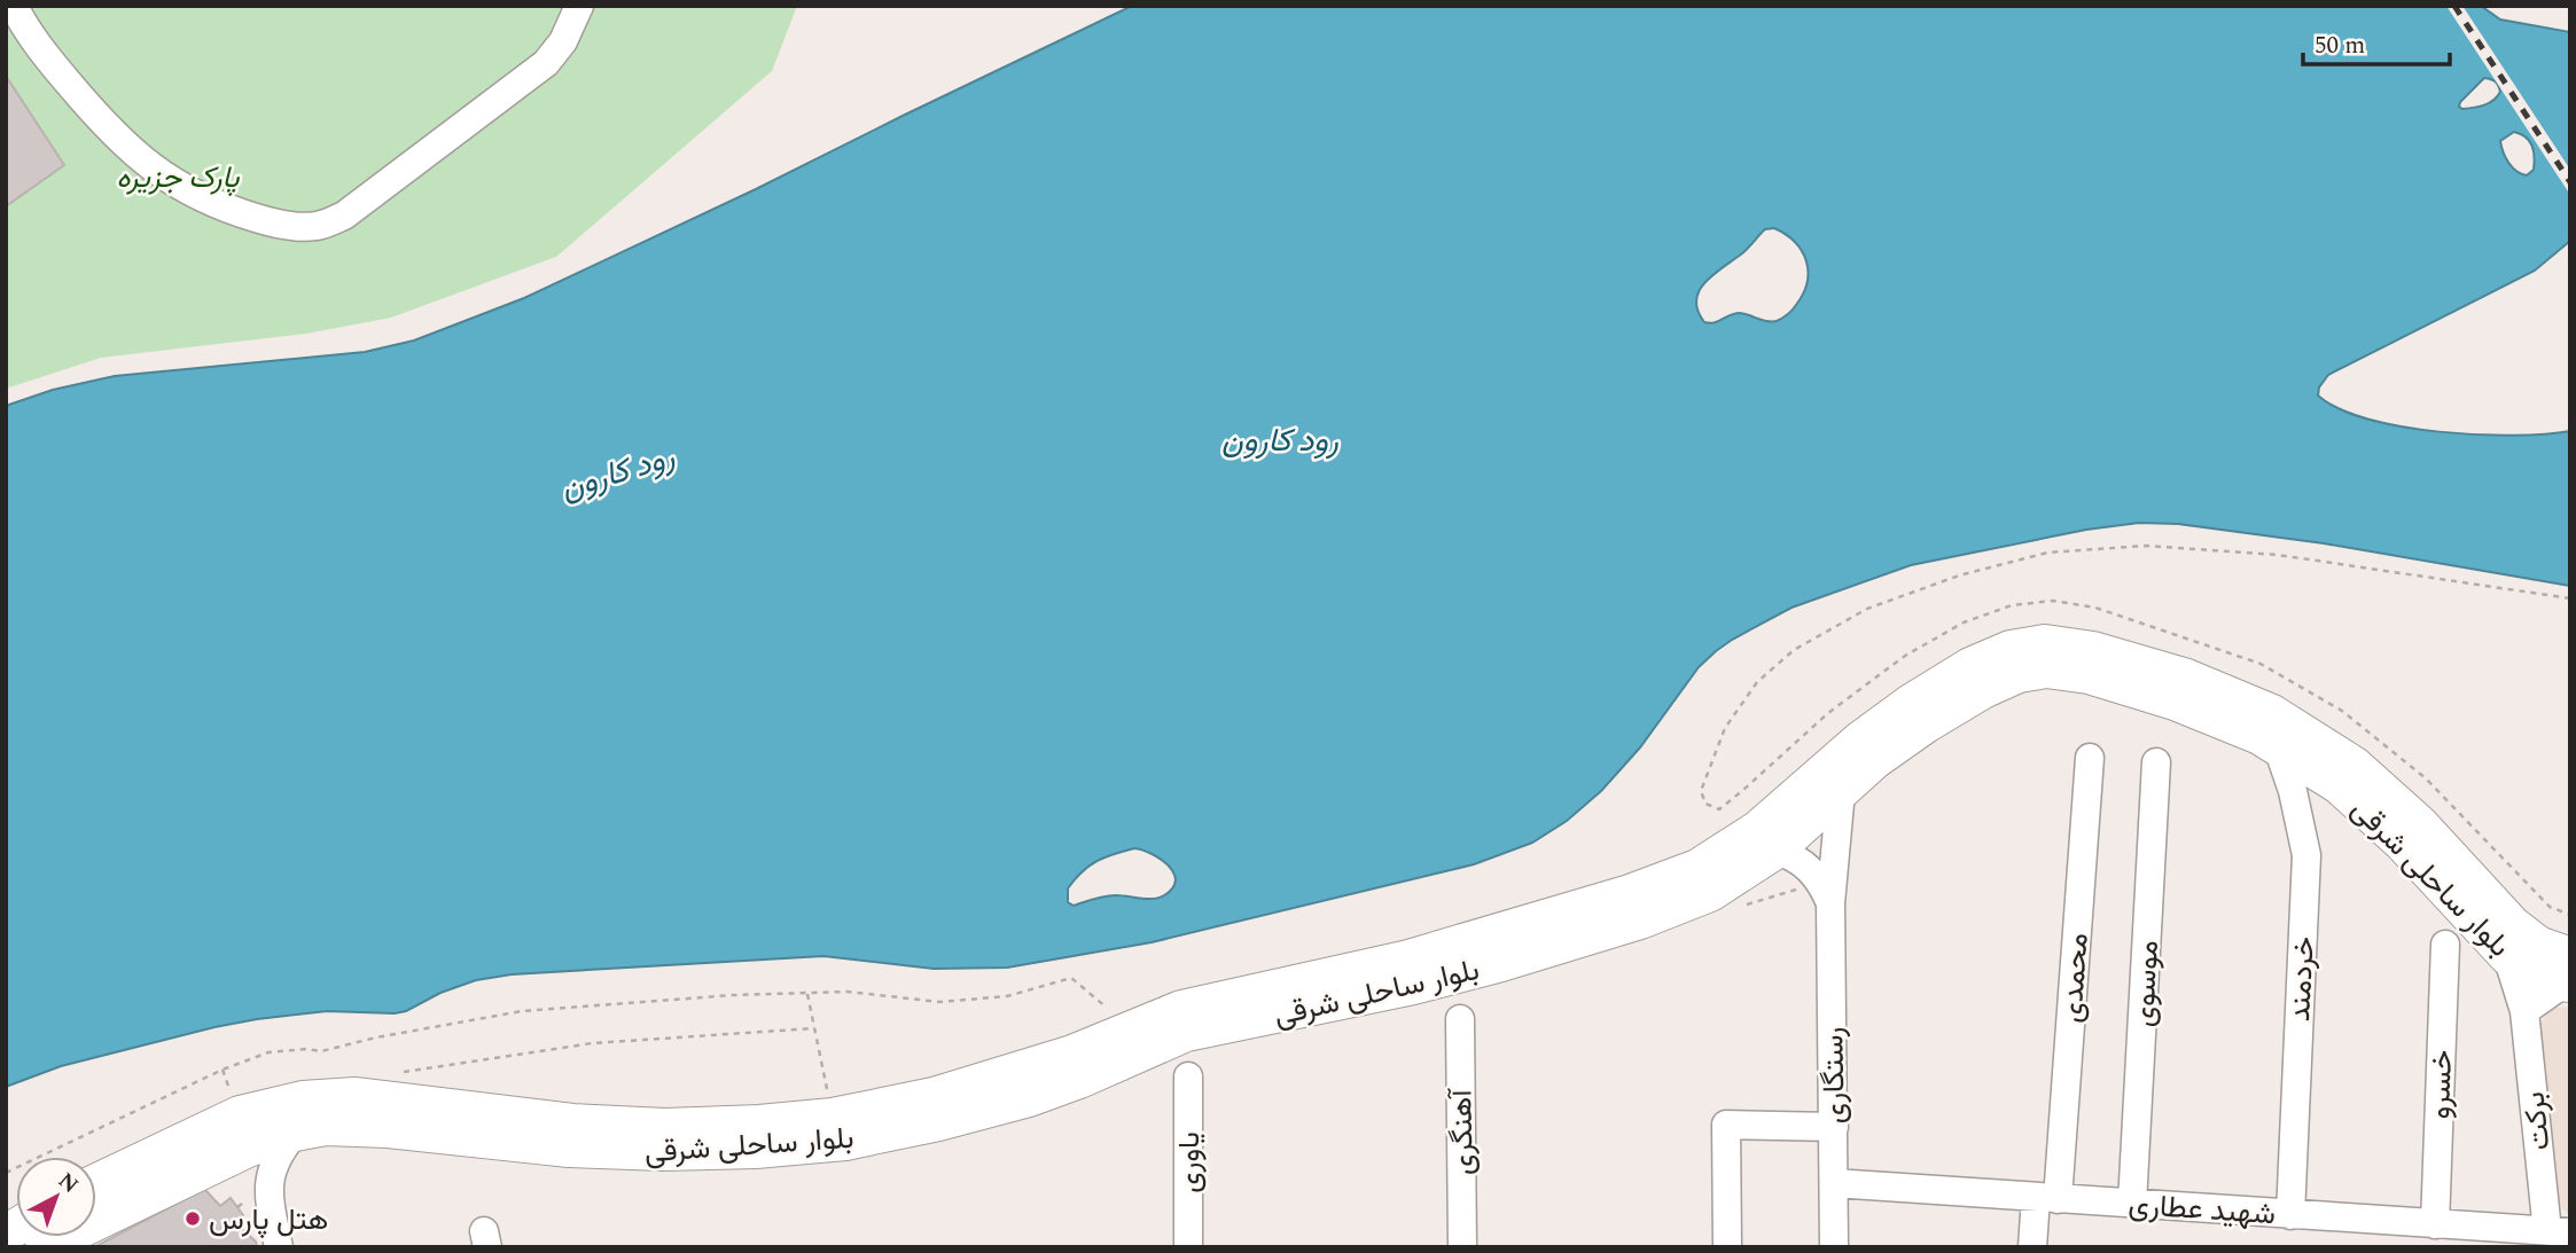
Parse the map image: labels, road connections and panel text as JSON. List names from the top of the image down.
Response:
{
  "streets": {
    "main road": ["بلوار ساحلی شرقی"],
    "street": [
      "محمدی",
      "خردمند",
      "موسوی",
      "رستگاری",
      "خسرو",
      "برکت",
      "آهنگری",
      "یاوری",
      "شهید عطاری"
    ]
  },
  "crossings": [
    ["بلوار ساحلی شرقی", "خردمند"],
    ["بلوار ساحلی شرقی", "رستگاری"],
    ["بلوار ساحلی شرقی", "برکت"],
    ["محمدی", "شهید عطاری"],
    ["خردمند", "شهید عطاری"],
    ["موسوی", "شهید عطاری"],
    ["رستگاری", "شهید عطاری"],
    ["خسرو", "شهید عطاری"],
    ["برکت", "شهید عطاری"]
  ],
  "water": ["رود کارون"],
  "parks": ["پارک جزیره"],
  "places": ["هتل پارس"],
  "scale_bar": "50 m",
  "north": "top right"
}
